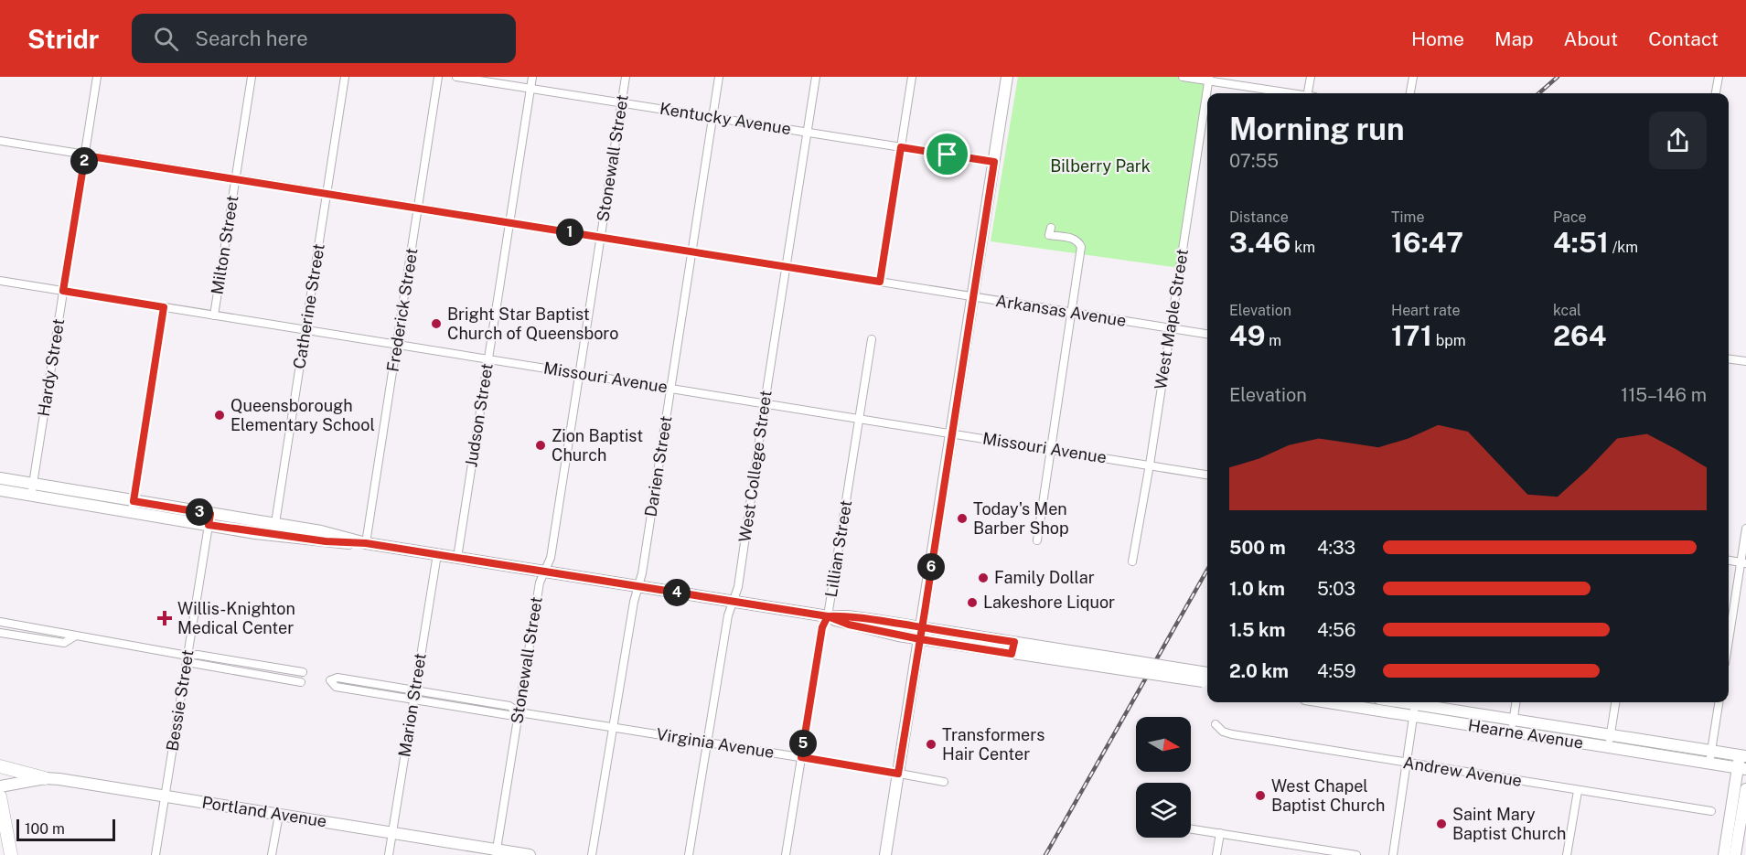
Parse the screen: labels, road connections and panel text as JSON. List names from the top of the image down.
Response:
{
  "streets": {
    "main road": ["Hearne Avenue", "Portland Avenue"],
    "street": [
      "Kentucky Avenue",
      "Stonewall Street",
      "Milton Street",
      "Catherine Street",
      "Frederick Street",
      "Arkansas Avenue",
      "West Maple Street",
      "Hardy Street",
      "Missouri Avenue",
      "Judson Street",
      "Darien Street",
      "West College Street",
      "Lillian Street",
      "Bessie Street",
      "Marion Street",
      "Virginia Avenue",
      "Andrew Avenue"
    ]
  },
  "crossings": [
    ["Kentucky Avenue", "Stonewall Street"],
    ["Kentucky Avenue", "Judson Street"],
    ["Kentucky Avenue", "Darien Street"],
    ["Kentucky Avenue", "West College Street"],
    ["Stonewall Street", "Arkansas Avenue"],
    ["Stonewall Street", "Missouri Avenue"],
    ["Stonewall Street", "Virginia Avenue"],
    ["Stonewall Street", "Portland Avenue"],
    ["Milton Street", "Arkansas Avenue"],
    ["Milton Street", "Missouri Avenue"],
    ["Catherine Street", "Arkansas Avenue"],
    ["Catherine Street", "Missouri Avenue"],
    ["Frederick Street", "Arkansas Avenue"],
    ["Frederick Street", "Missouri Avenue"],
    ["Arkansas Avenue", "West Maple Street"],
    ["Arkansas Avenue", "Hardy Street"],
    ["Arkansas Avenue", "Judson Street"],
    ["Arkansas Avenue", "Darien Street"],
    ["Arkansas Avenue", "West College Street"],
    ["West Maple Street", "Missouri Avenue"],
    ["Hardy Street", "Missouri Avenue"],
    ["Missouri Avenue", "Judson Street"],
    ["Missouri Avenue", "Darien Street"],
    ["Missouri Avenue", "West College Street"],
    ["Missouri Avenue", "Lillian Street"],
    ["Darien Street", "Virginia Avenue"],
    ["West College Street", "Virginia Avenue"],
    ["Lillian Street", "Virginia Avenue"],
    ["Bessie Street", "Portland Avenue"],
    ["Marion Street", "Virginia Avenue"],
    ["Marion Street", "Portland Avenue"]
  ],
  "parks": ["Bilberry Park"],
  "places": {
    "other": [
      "Bright Star Baptist Church of Queensboro",
      "Queensborough Elementary School",
      "Zion Baptist Church",
      "Today's Men Barber Shop",
      "Family Dollar",
      "Lakeshore Liquor",
      "Transformers Hair Center",
      "West Chapel Baptist Church",
      "Saint Mary Baptist Church"
    ],
    "health": ["Willis-Knighton Medical Center"]
  },
  "scale_bar": "100 m",
  "north": "right",
  "page": {
    "header": "Stridr",
    "search": "Search here",
    "nav": [
      "Home",
      "Map",
      "About",
      "Contact"
    ],
    "heading": ["Morning run", "07:55"],
    "pins": [
      "2",
      "1",
      "3",
      "6",
      "4",
      "5"
    ],
    "stats": [
      ["Distance", "3.46 km"],
      ["Time", "16:47"],
      ["Pace", "4:51 /km"],
      ["Elevation", "49 m"],
      ["Heart rate", "171 bpm"],
      ["kcal", "264"]
    ],
    "chart": ["Elevation", "115–146 m"],
    "list": [
      {
        "name": "500 m",
        "note": "4:33"
      },
      {
        "name": "1.0 km",
        "note": "5:03"
      },
      {
        "name": "1.5 km",
        "note": "4:56"
      },
      {
        "name": "2.0 km",
        "note": "4:59"
      }
    ],
    "scale": "100 m"
  }
}
